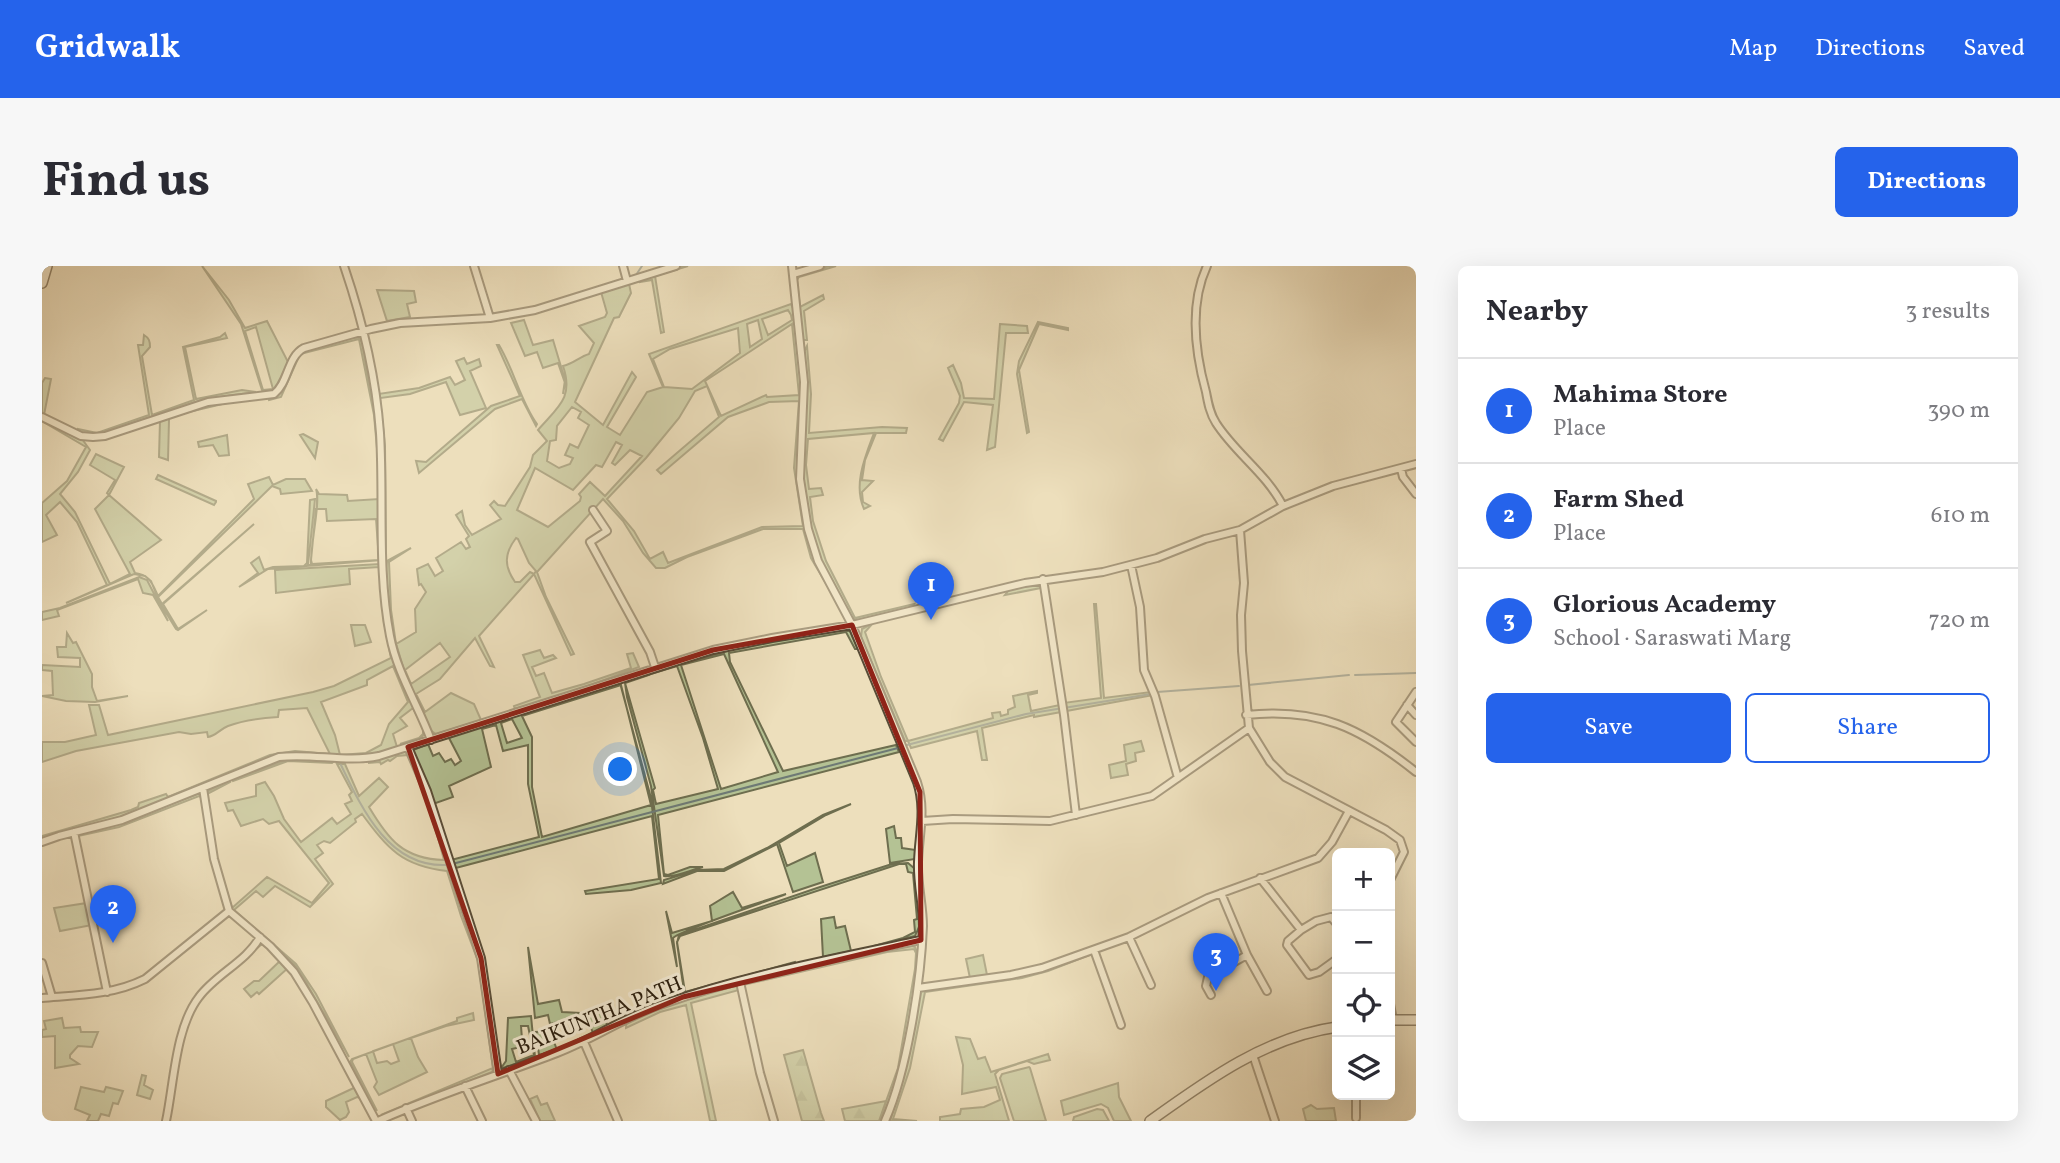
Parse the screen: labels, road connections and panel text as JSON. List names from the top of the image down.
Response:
{
  "streets": {
    "street": ["BAIKUNTHA PATH"]
  },
  "page": {
    "header": "Gridwalk",
    "nav": ["Map", "Directions", "Saved"],
    "buttons": [
      "Directions",
      ["Save", "Share"]
    ],
    "title": "Find us",
    "heading": ["Nearby", "3 results"],
    "list": [
      {
        "mark": "1",
        "name": "Mahima Store",
        "note": "Place",
        "value": "390 m"
      },
      {
        "mark": "2",
        "name": "Farm Shed",
        "note": "Place",
        "value": "610 m"
      },
      {
        "mark": "3",
        "name": "Glorious Academy",
        "note": "School · Saraswati Marg",
        "value": "720 m"
      }
    ],
    "pins": ["1", "2", "3"],
    "map_buttons": ["+", "−"]
  }
}
